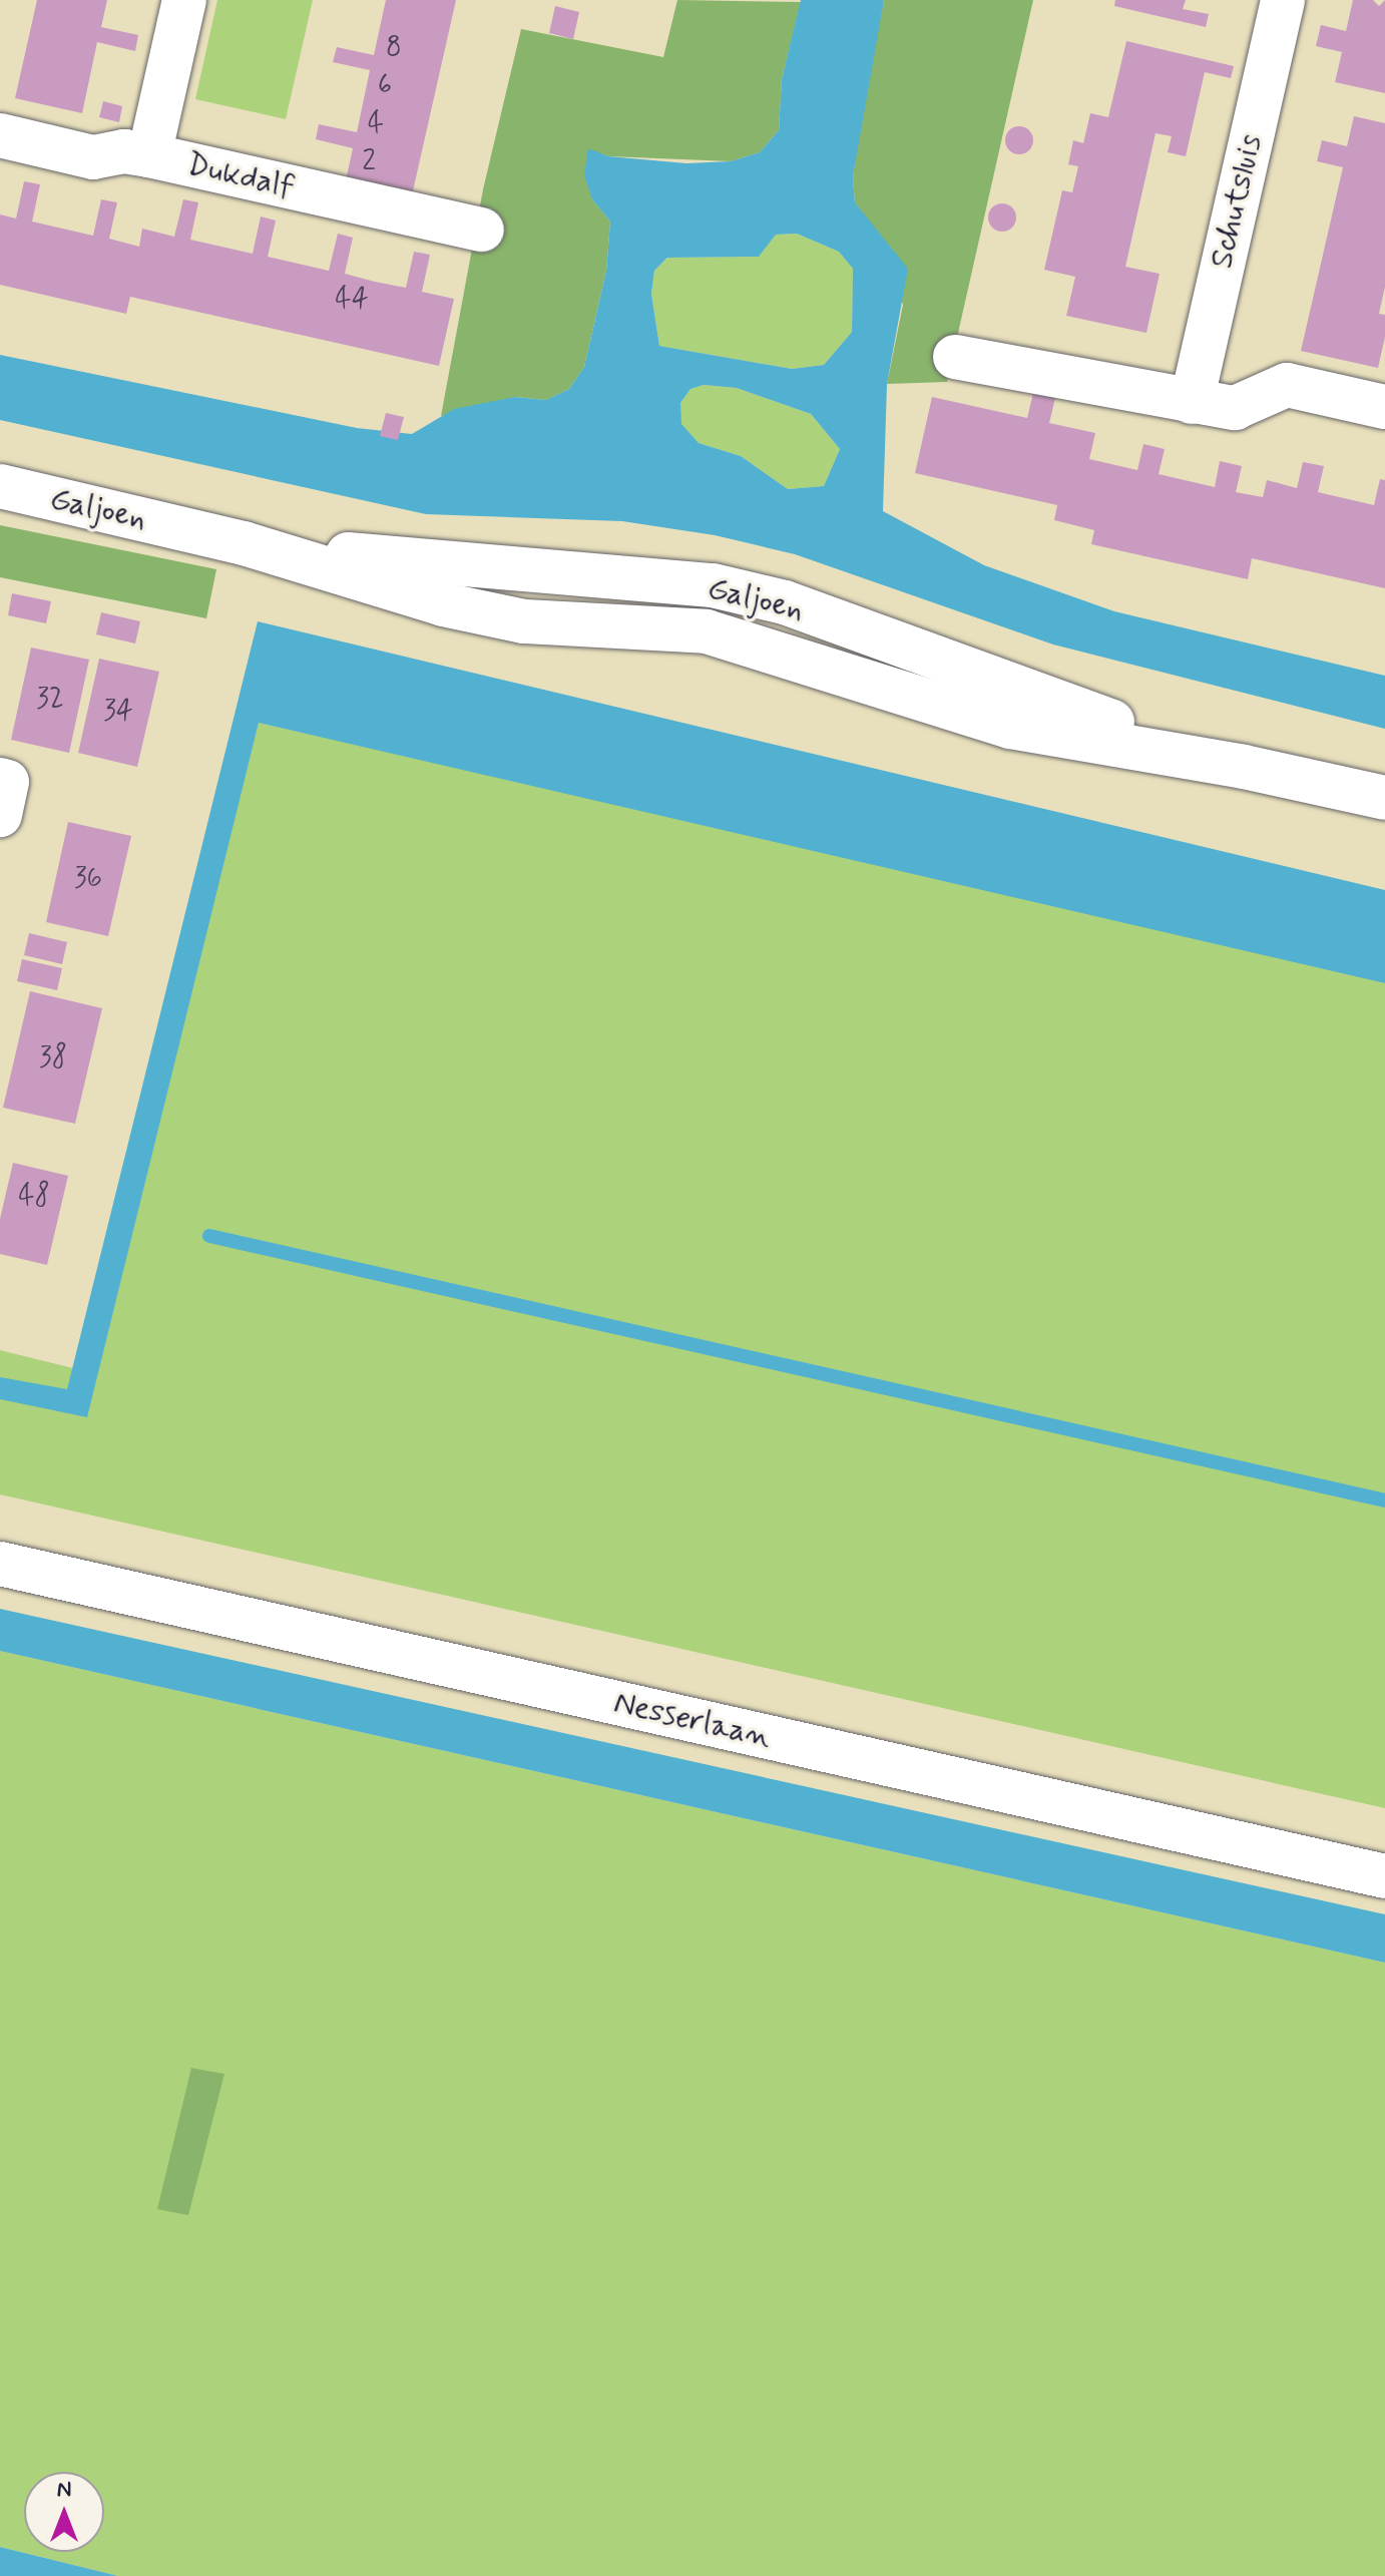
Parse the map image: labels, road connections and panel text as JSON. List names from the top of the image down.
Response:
{
  "streets": {
    "street": [
      "Dukdalf",
      "Schutsluis",
      "Galjoen",
      "Nesserlaan"
    ]
  },
  "house_numbers": [
    "8",
    "6",
    "4",
    "2",
    "44",
    "32",
    "34",
    "36",
    "38",
    "48"
  ],
  "north": "top"
}
